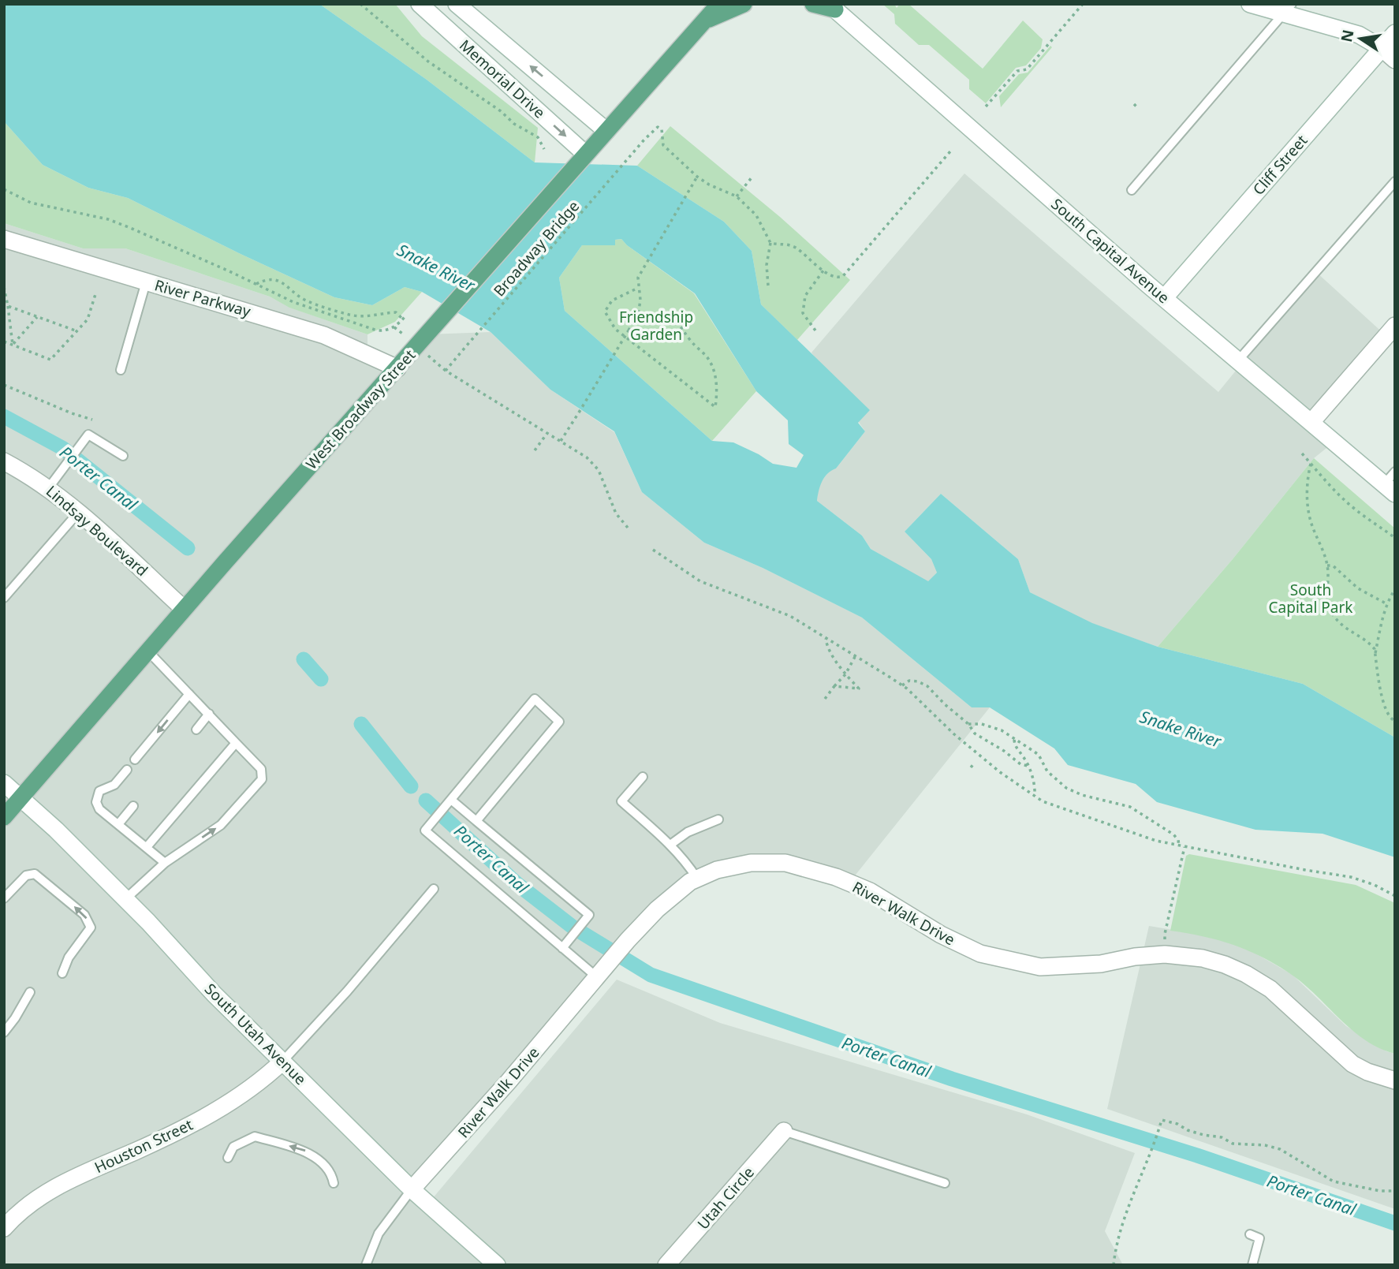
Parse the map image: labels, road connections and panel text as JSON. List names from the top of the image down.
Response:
{
  "streets": {
    "main road": ["West Broadway Street"],
    "street": [
      "Memorial Drive",
      "Cliff Street",
      "South Capital Avenue",
      "River Parkway",
      "Lindsay Boulevard",
      "River Walk Drive",
      "South Utah Avenue",
      "Houston Street",
      "Utah Circle"
    ],
    "path": ["Broadway Bridge"]
  },
  "crossings": [
    ["Memorial Drive", "West Broadway Street"],
    ["Cliff Street", "South Capital Avenue"],
    ["River Parkway", "West Broadway Street"],
    ["West Broadway Street", "Lindsay Boulevard"],
    ["West Broadway Street", "South Utah Avenue"],
    ["River Walk Drive", "South Utah Avenue"],
    ["South Utah Avenue", "Houston Street"]
  ],
  "water": ["Snake River", "Porter Canal"],
  "parks": ["Friendship Garden", "South Capital Park"],
  "north": "left"
}
